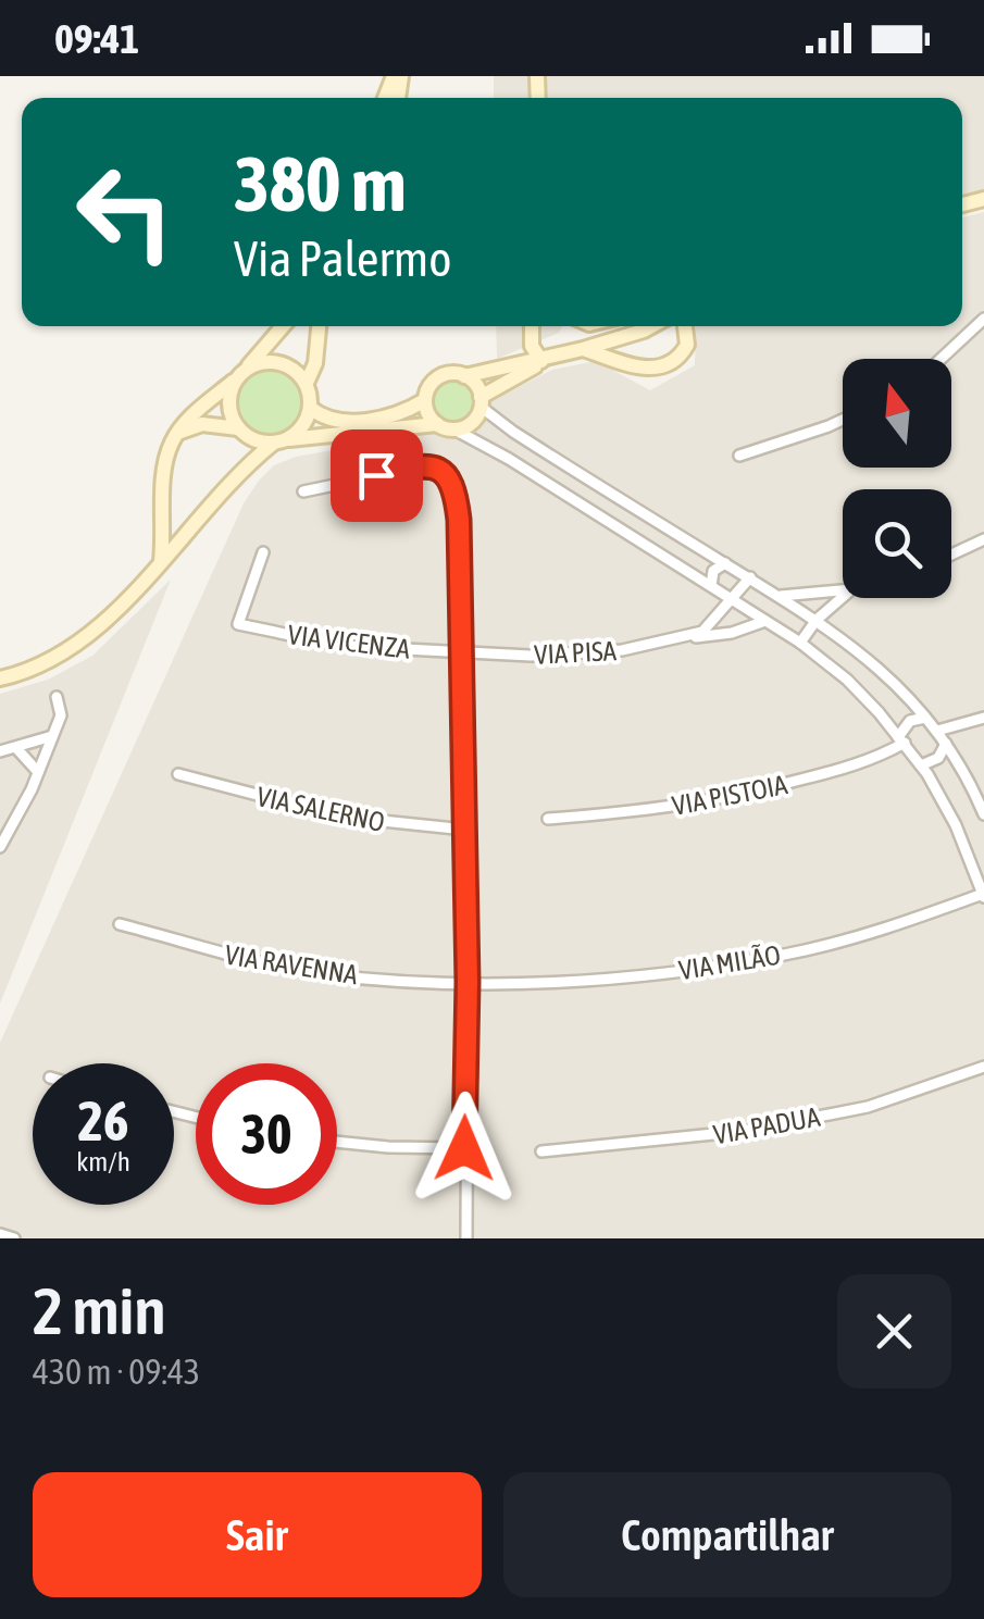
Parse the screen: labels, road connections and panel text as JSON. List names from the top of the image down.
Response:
{
  "streets": {
    "street": [
      "VIA VICENZA",
      "VIA PISA",
      "VIA PISTOIA",
      "VIA SALERNO",
      "VIA MILÃO",
      "VIA RAVENNA",
      "VIA PADUA"
    ]
  },
  "crossings": [
    ["VIA VICENZA", "VIA PISA"],
    ["VIA MILÃO", "VIA RAVENNA"]
  ],
  "north": "top",
  "page": {
    "status": "09:41",
    "turn": ["380 m", "Via Palermo"],
    "speed": "26 km/h",
    "limit": "30",
    "heading": ["2 min", "430 m · 09:43"],
    "buttons": ["Sair", "Compartilhar"]
  }
}
